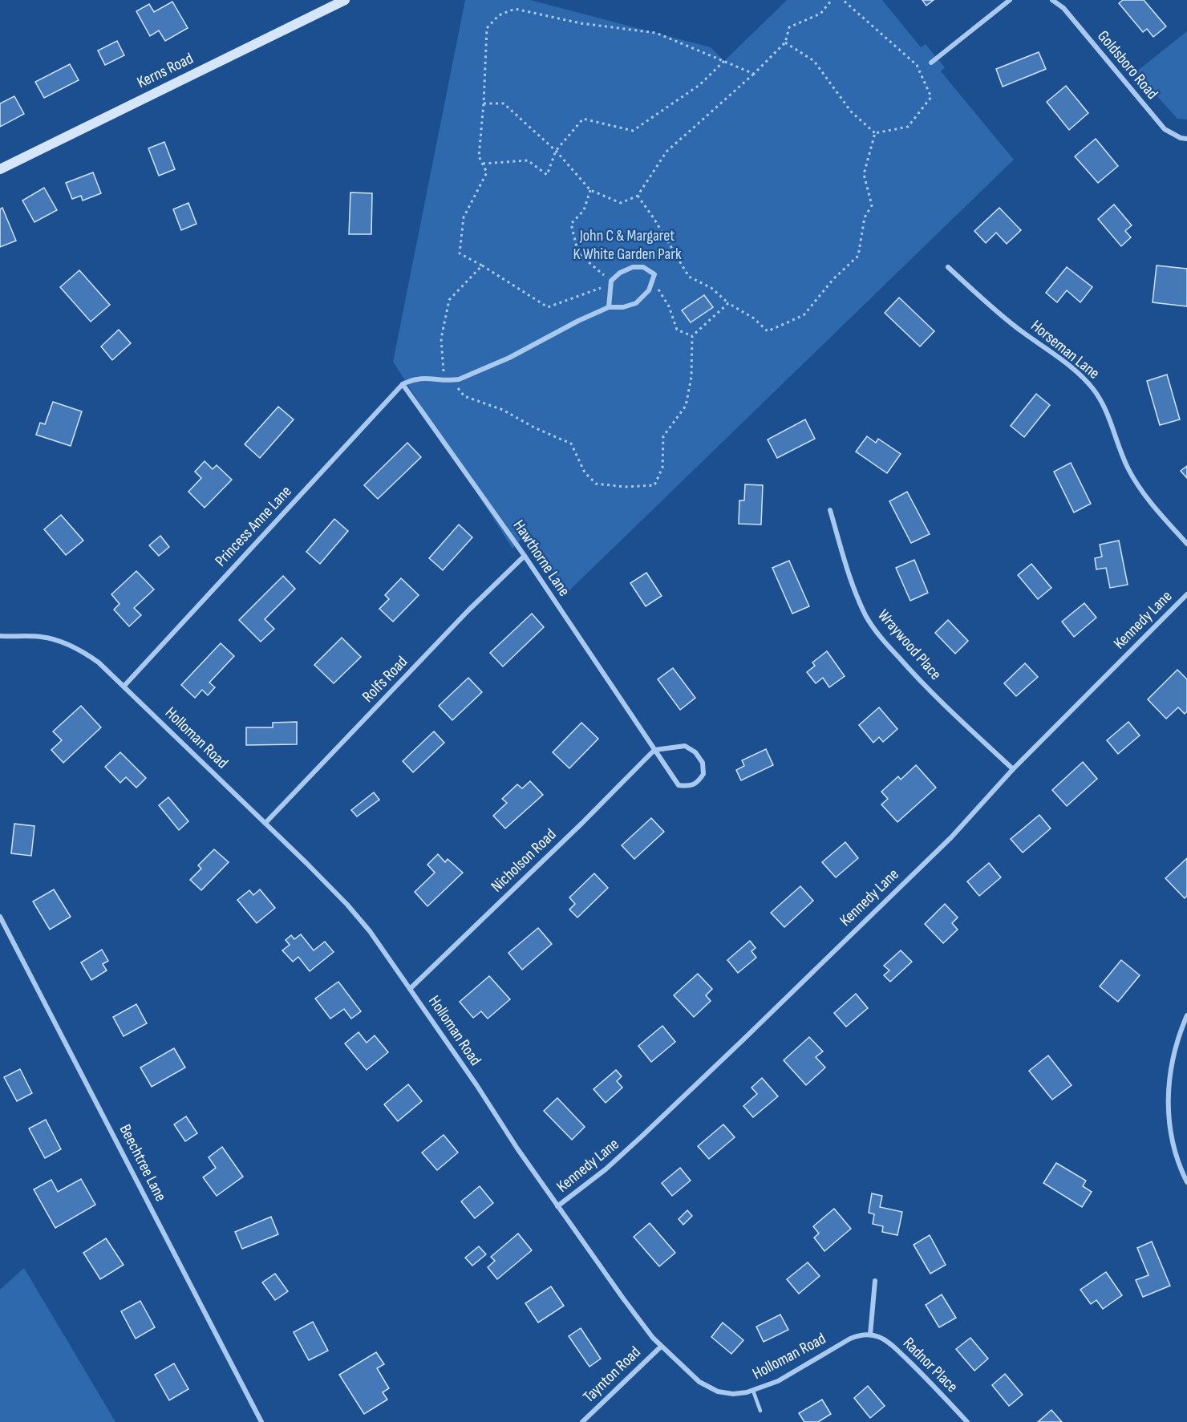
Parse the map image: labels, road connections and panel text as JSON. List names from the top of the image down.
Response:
{
  "streets": {
    "street": [
      "Goldsboro Road",
      "Kerns Road",
      "Horseman Lane",
      "Princess Anne Lane",
      "Hawthorne Lane",
      "Kennedy Lane",
      "Wraywood Place",
      "Rolfs Road",
      "Holloman Road",
      "Nicholson Road",
      "Beechtree Lane",
      "Radnor Place",
      "Taynton Road"
    ]
  },
  "crossings": [
    ["Princess Anne Lane", "Hawthorne Lane"],
    ["Princess Anne Lane", "Holloman Road"],
    ["Hawthorne Lane", "Rolfs Road"],
    ["Hawthorne Lane", "Nicholson Road"],
    ["Kennedy Lane", "Wraywood Place"],
    ["Kennedy Lane", "Holloman Road"],
    ["Rolfs Road", "Holloman Road"],
    ["Holloman Road", "Nicholson Road"],
    ["Holloman Road", "Radnor Place"],
    ["Holloman Road", "Taynton Road"]
  ],
  "parks": ["John C & Margaret K White Garden Park"]
}
